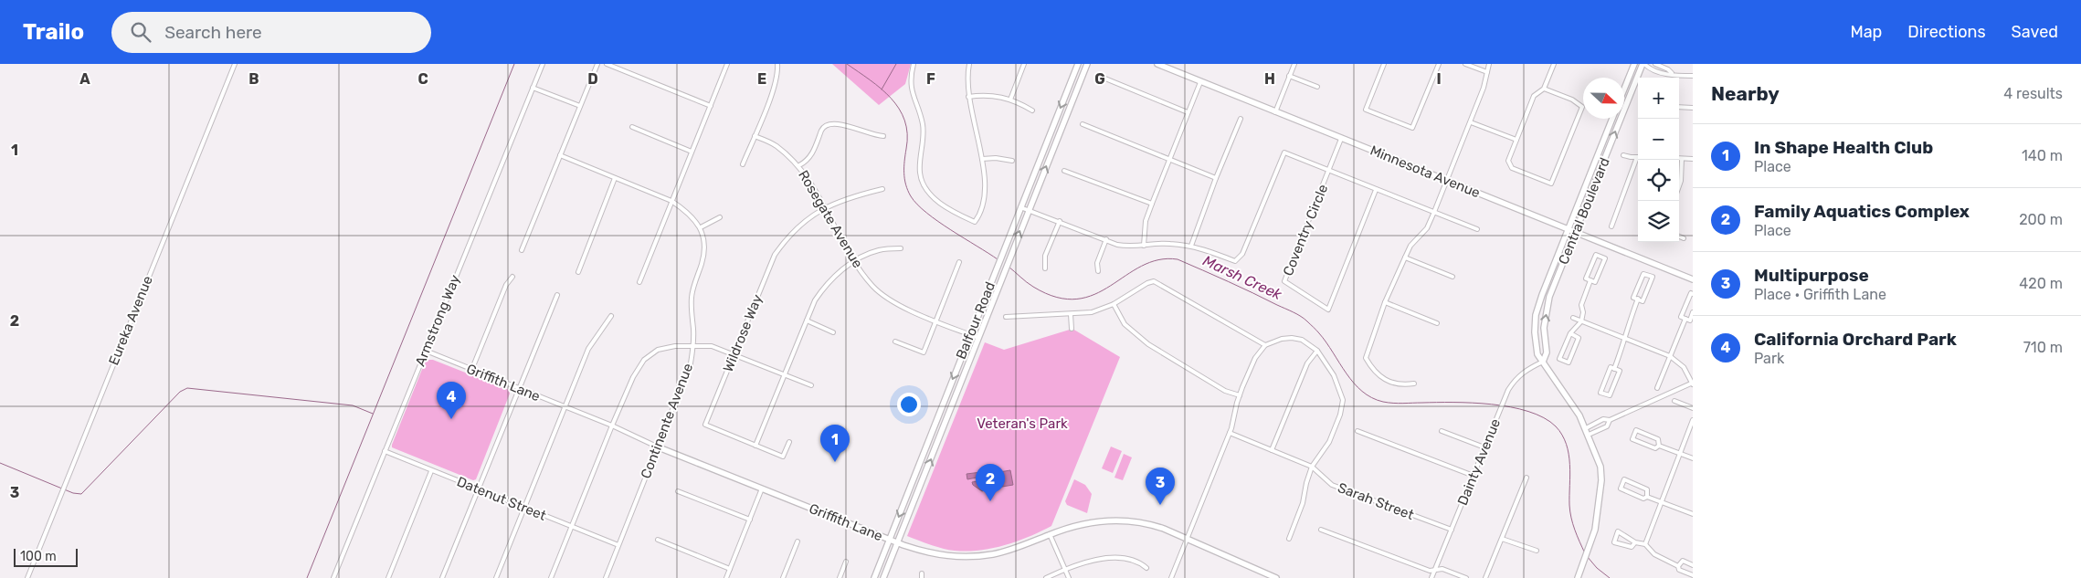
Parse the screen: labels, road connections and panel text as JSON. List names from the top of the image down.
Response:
{
  "streets": {
    "street": [
      "Minnesota Avenue",
      "Central Boulevard",
      "Rosegate Avenue",
      "Coventry Circle",
      "Eureka Avenue",
      "Armstrong Way",
      "Balfour Road",
      "Wildrose Way",
      "Griffith Lane",
      "Continente Avenue",
      "Dainty Avenue",
      "Datenut Street",
      "Sarah Street"
    ]
  },
  "crossings": [
    ["Minnesota Avenue", "Central Boulevard"],
    ["Minnesota Avenue", "Coventry Circle"],
    ["Central Boulevard", "Dainty Avenue"],
    ["Rosegate Avenue", "Balfour Road"],
    ["Rosegate Avenue", "Wildrose Way"],
    ["Armstrong Way", "Griffith Lane"],
    ["Armstrong Way", "Datenut Street"],
    ["Balfour Road", "Griffith Lane"],
    ["Griffith Lane", "Continente Avenue"],
    ["Continente Avenue", "Datenut Street"],
    ["Dainty Avenue", "Sarah Street"]
  ],
  "water": ["Marsh Creek"],
  "parks": ["Veteran's Park"],
  "scale_bar": "100 m",
  "north": "right",
  "page": {
    "header": "Trailo",
    "search": "Search here",
    "nav": ["Map", "Directions", "Saved"],
    "heading": ["Nearby", "4 results"],
    "map_buttons": ["+", "−"],
    "list": [
      {
        "mark": "1",
        "name": "In Shape Health Club",
        "note": "Place",
        "value": "140 m"
      },
      {
        "mark": "2",
        "name": "Family Aquatics Complex",
        "note": "Place",
        "value": "200 m"
      },
      {
        "mark": "3",
        "name": "Multipurpose",
        "note": "Place · Griffith Lane",
        "value": "420 m"
      },
      {
        "mark": "4",
        "name": "California Orchard Park",
        "note": "Park",
        "value": "710 m"
      }
    ],
    "pins": [
      "4",
      "1",
      "2",
      "3"
    ],
    "scale": "100 m"
  },
  "grid": {
    "columns": [
      "A",
      "B",
      "C",
      "D",
      "E",
      "F",
      "G",
      "H",
      "I"
    ],
    "rows": ["1", "2", "3"]
  }
}
